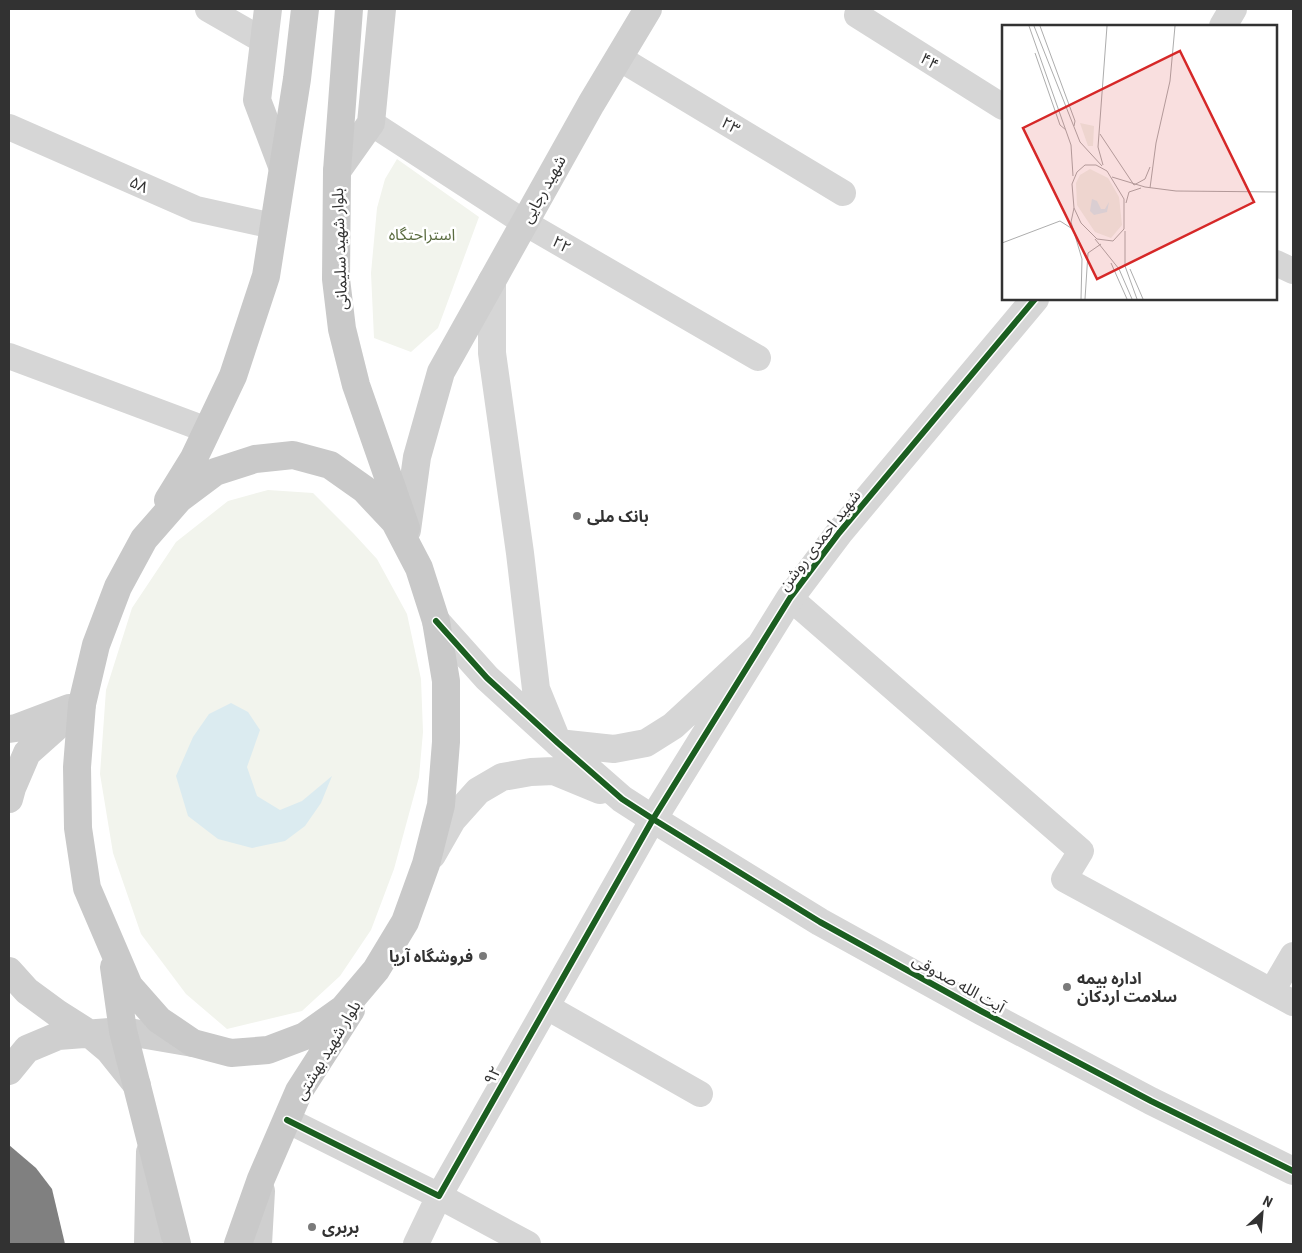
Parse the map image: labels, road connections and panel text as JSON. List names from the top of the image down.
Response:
{
  "streets": {
    "main road": ["شهید رجایی", "بلوار شهید سلیمانی", "بلوار شهید بهشتی"],
    "street": [
      "۴۴",
      "۲۳",
      "۵۸",
      "۲۲",
      "شهید احمدی روشن",
      "آیت الله صدوقی",
      "۹۲"
    ]
  },
  "crossings": [
    ["۲۳", "شهید رجایی"],
    ["شهید رجایی", "۲۲"],
    ["شهید رجایی", "بلوار شهید سلیمانی"],
    ["شهید احمدی روشن", "آیت الله صدوقی"],
    ["شهید احمدی روشن", "۹۲"],
    ["آیت الله صدوقی", "۹۲"]
  ],
  "parks": ["استراحتگاه"],
  "places": [
    "بانک ملی",
    "فروشگاه آریا",
    "اداره بیمه سلامت اردکان",
    "بربری"
  ],
  "north": "top right"
}
